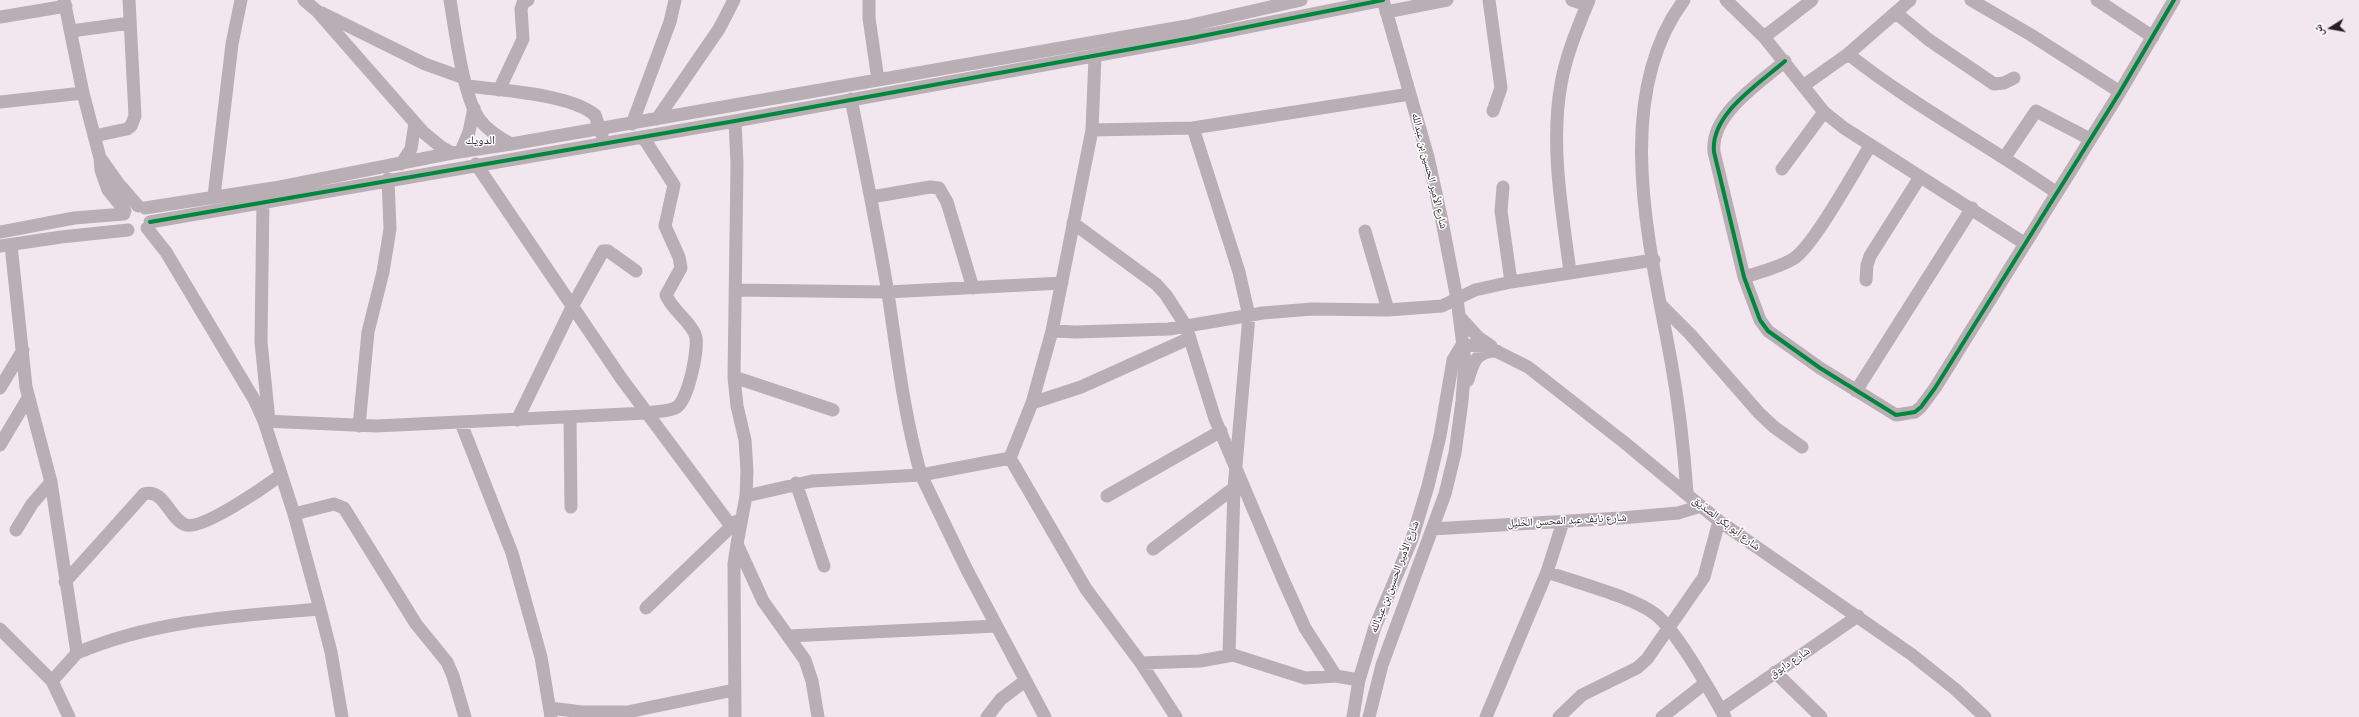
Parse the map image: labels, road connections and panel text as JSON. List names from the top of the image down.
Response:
{
  "streets": {
    "street": [
      "شارع الأمير الحسين بن عبدالله",
      "شارع نايف عبد المحسن الخليل",
      "شارع أبو بكر الصدّيق",
      "شارع دابوق"
    ]
  },
  "crossings": [
    ["شارع الأمير الحسين بن عبدالله", "شارع نايف عبد المحسن الخليل"],
    ["شارع الأمير الحسين بن عبدالله", "شارع أبو بكر الصدّيق"],
    ["شارع نايف عبد المحسن الخليل", "شارع أبو بكر الصدّيق"],
    ["شارع أبو بكر الصدّيق", "شارع دابوق"]
  ],
  "districts": ["الدويك"],
  "north": "left"
}
